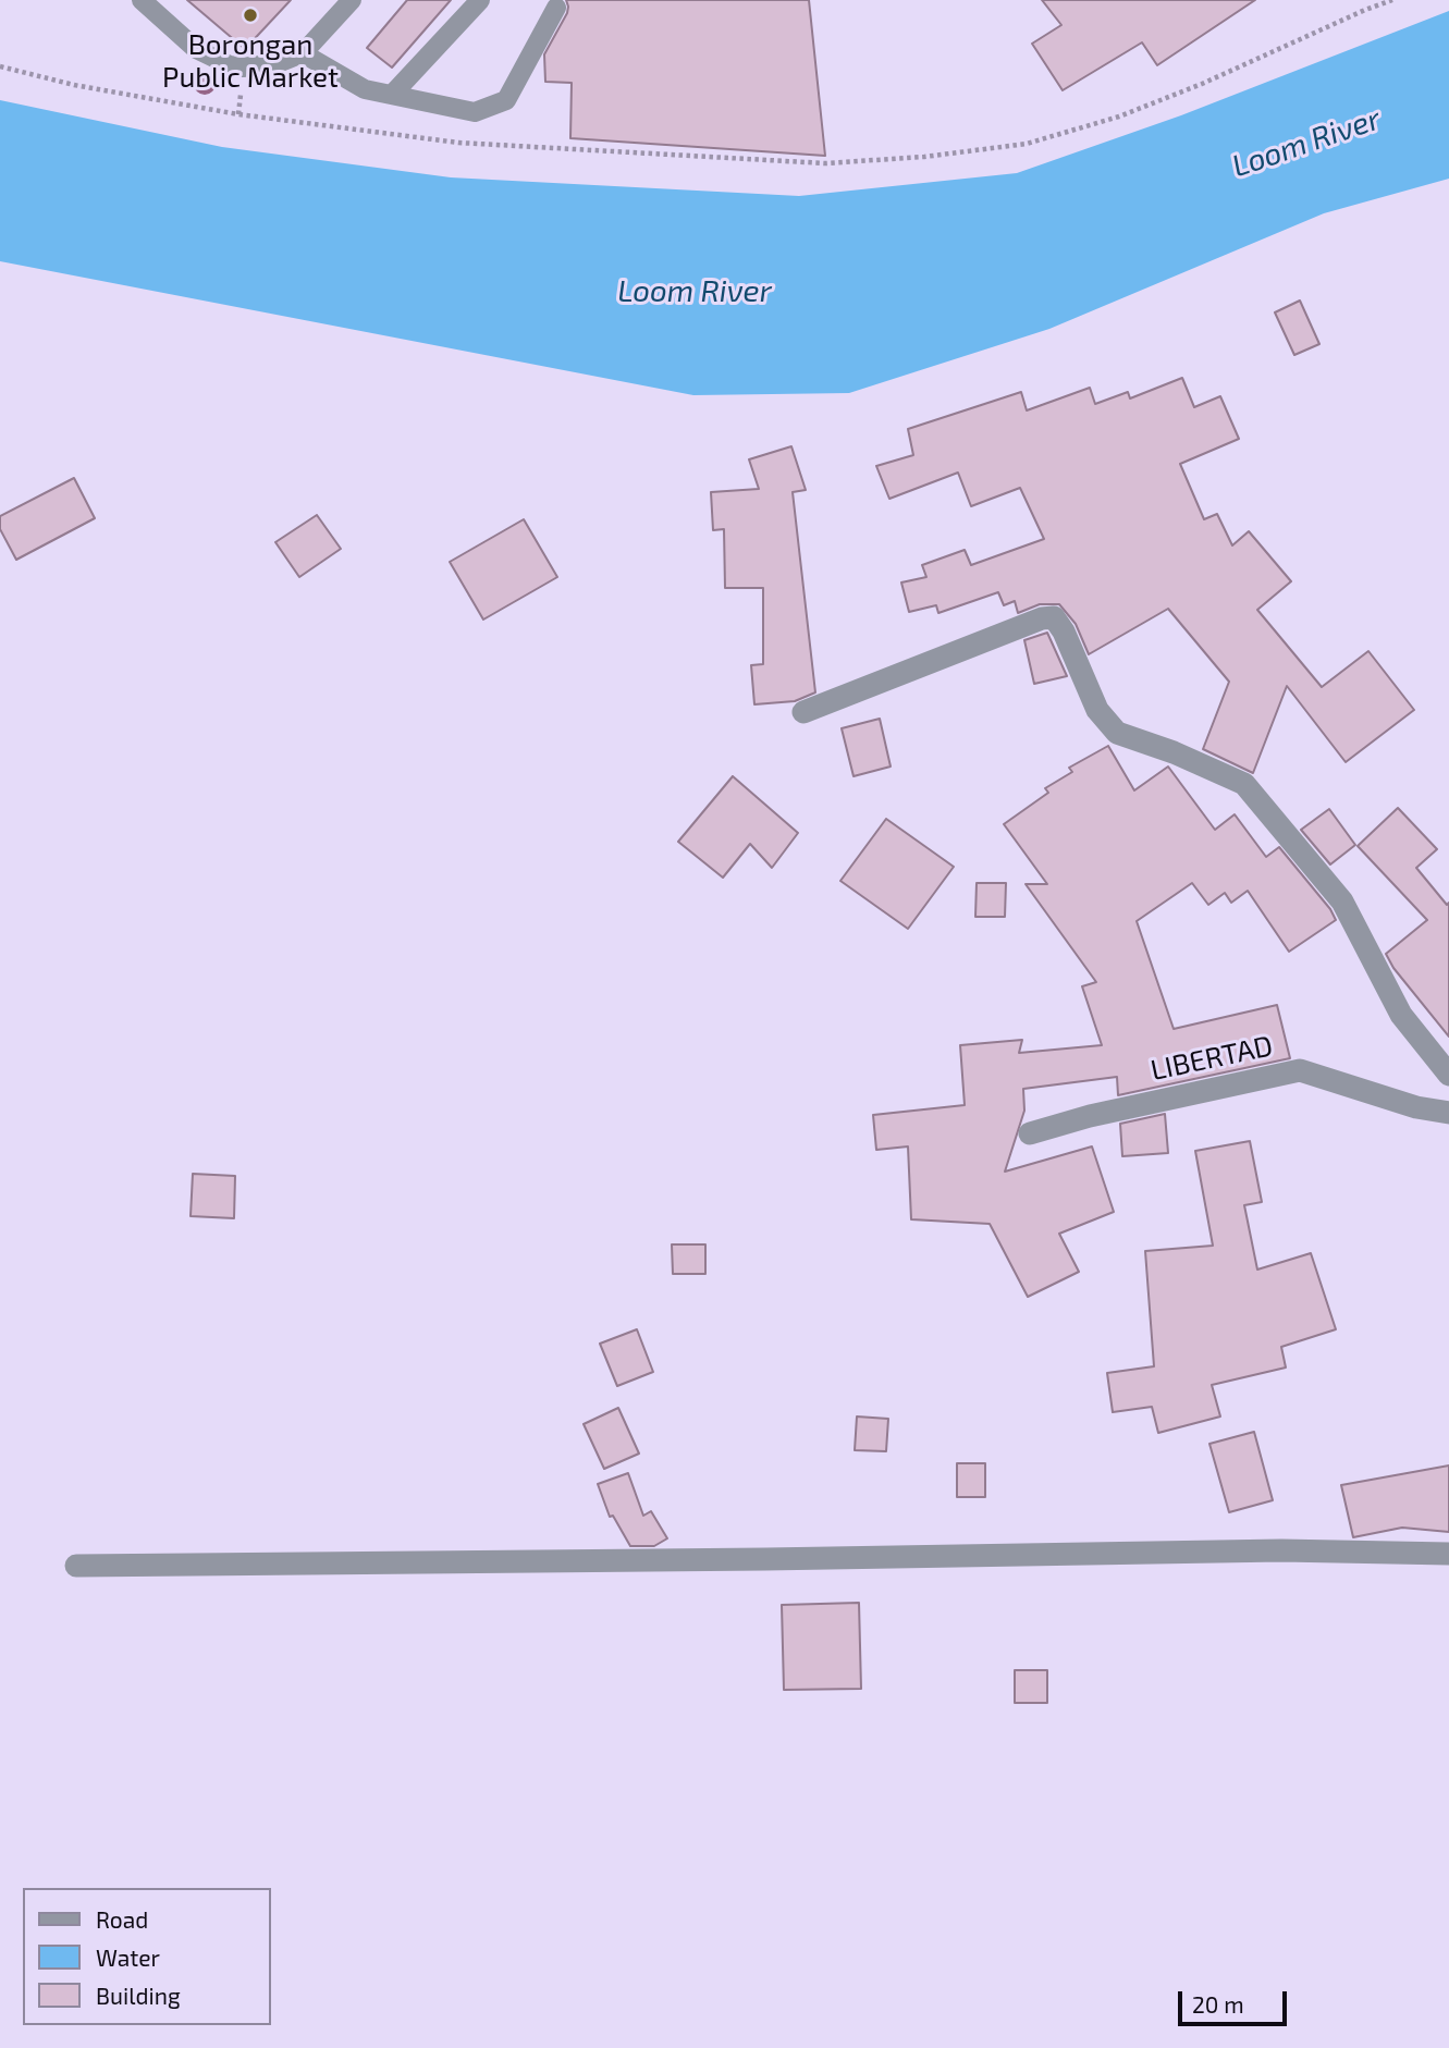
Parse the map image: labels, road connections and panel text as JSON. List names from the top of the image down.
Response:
{
  "streets": {
    "street": ["LIBERTAD"]
  },
  "water": ["Loom River"],
  "places": ["Borongan Public Market"],
  "legend": ["Road", "Water", "Building"],
  "scale_bar": "20 m"
}
